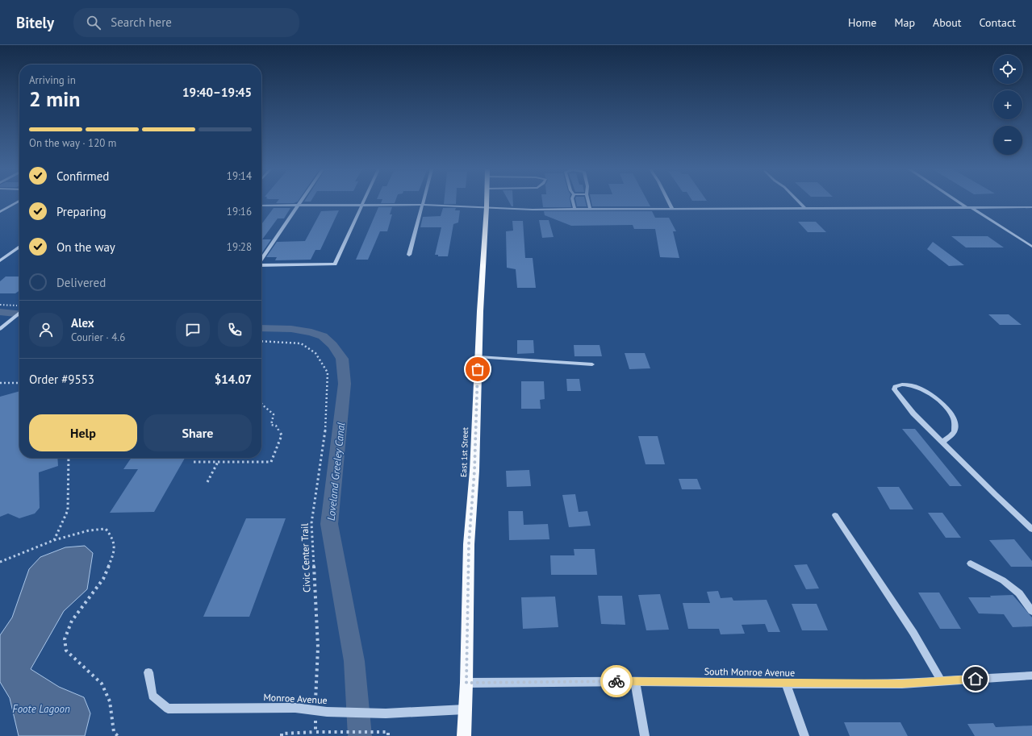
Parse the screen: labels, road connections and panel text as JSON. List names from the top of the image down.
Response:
{
  "streets": {
    "main road": ["East 1st Street"],
    "street": ["South Monroe Avenue", "Monroe Avenue"],
    "path": ["Civic Center Trail"]
  },
  "crossings": [
    ["East 1st Street", "South Monroe Avenue"],
    ["East 1st Street", "Monroe Avenue"],
    ["Civic Center Trail", "Monroe Avenue"]
  ],
  "water": ["Loveland Greeley Canal", "Foote Lagoon"],
  "page": {
    "header": "Bitely",
    "search": "Search here",
    "nav": [
      "Home",
      "Map",
      "About",
      "Contact"
    ],
    "map_buttons": ["+", "−"],
    "heading": ["2 min", "Arriving in", "19:40–19:45"],
    "panel": [
      "Alex",
      "Courier · 4.6",
      "Order #9553",
      "$14.07"
    ],
    "bar": "On the way · 120 m",
    "list": [
      ["Confirmed", "19:14"],
      ["Preparing", "19:16"],
      ["On the way", "19:28"],
      "Delivered"
    ],
    "buttons": ["Help", "Share"]
  }
}
